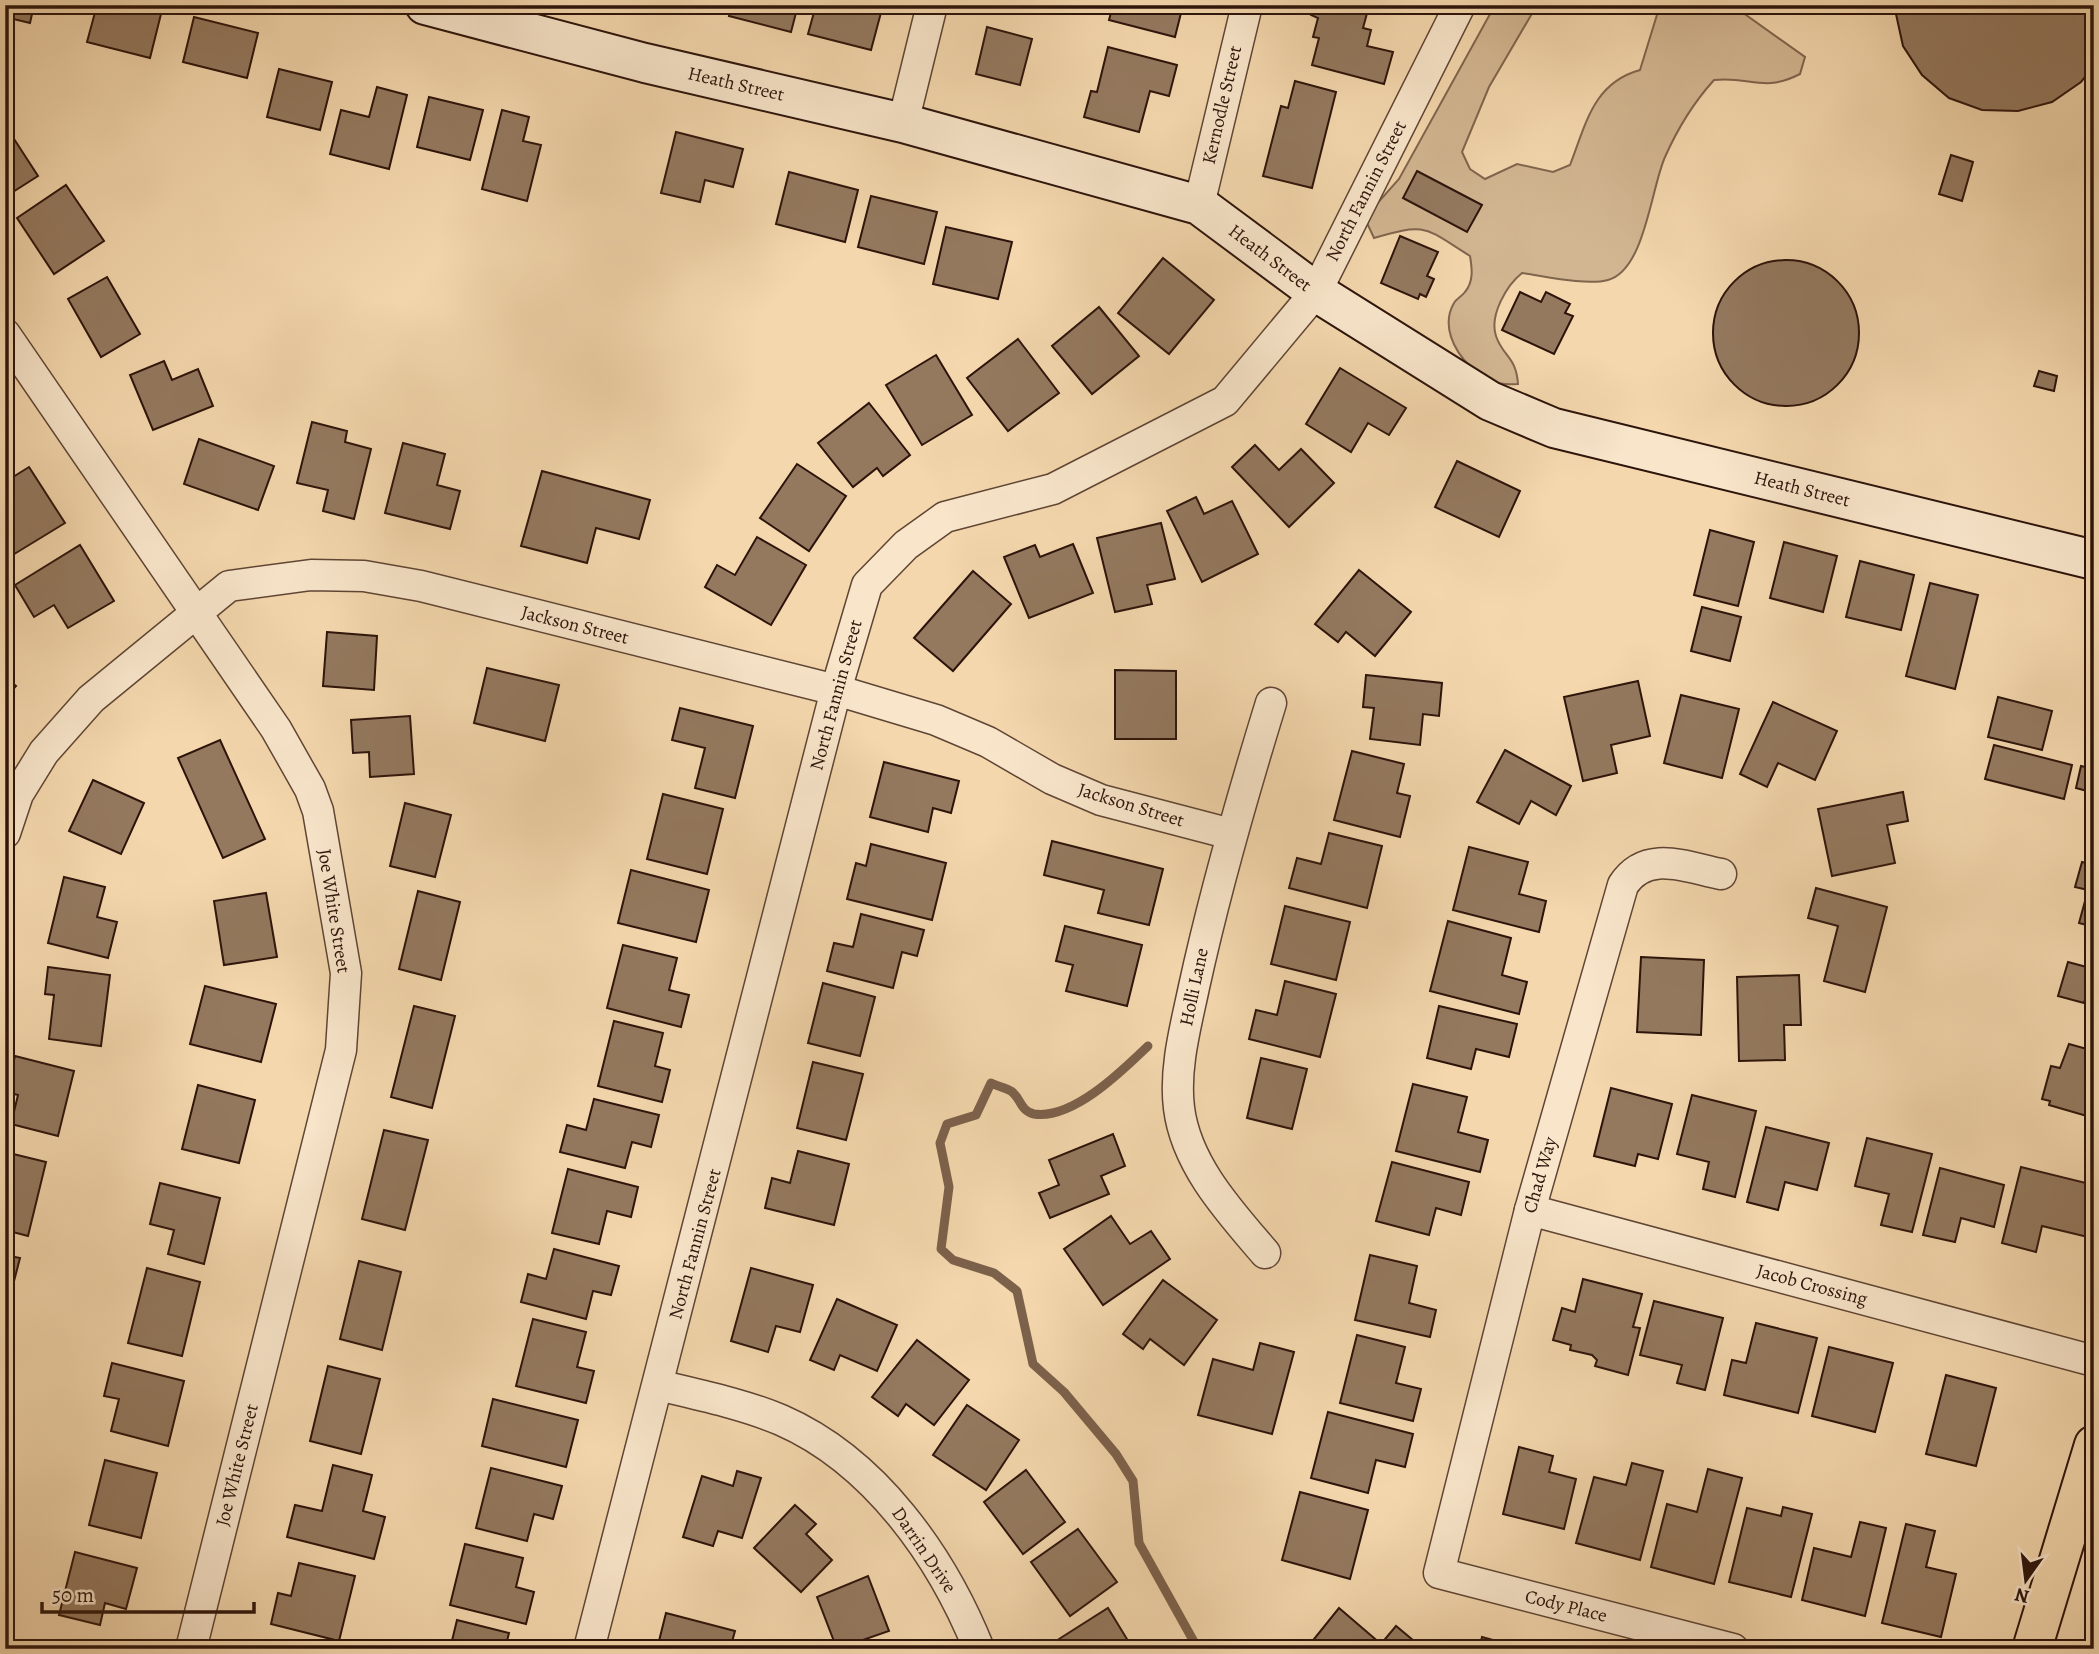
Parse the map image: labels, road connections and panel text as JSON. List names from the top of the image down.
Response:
{
  "streets": {
    "street": [
      "Heath Street",
      "Kernodle Street",
      "North Fannin Street",
      "Jackson Street",
      "Joe White Street",
      "Holli Lane",
      "Chad Way",
      "Jacob Crossing",
      "Darrin Drive",
      "Cody Place"
    ]
  },
  "crossings": [
    ["Heath Street", "Kernodle Street"],
    ["Heath Street", "North Fannin Street"],
    ["North Fannin Street", "Jackson Street"],
    ["North Fannin Street", "Darrin Drive"],
    ["Jackson Street", "Joe White Street"],
    ["Jackson Street", "Holli Lane"],
    ["Chad Way", "Jacob Crossing"],
    ["Chad Way", "Cody Place"]
  ],
  "scale_bar": "50 m",
  "north": "bottom"
}
